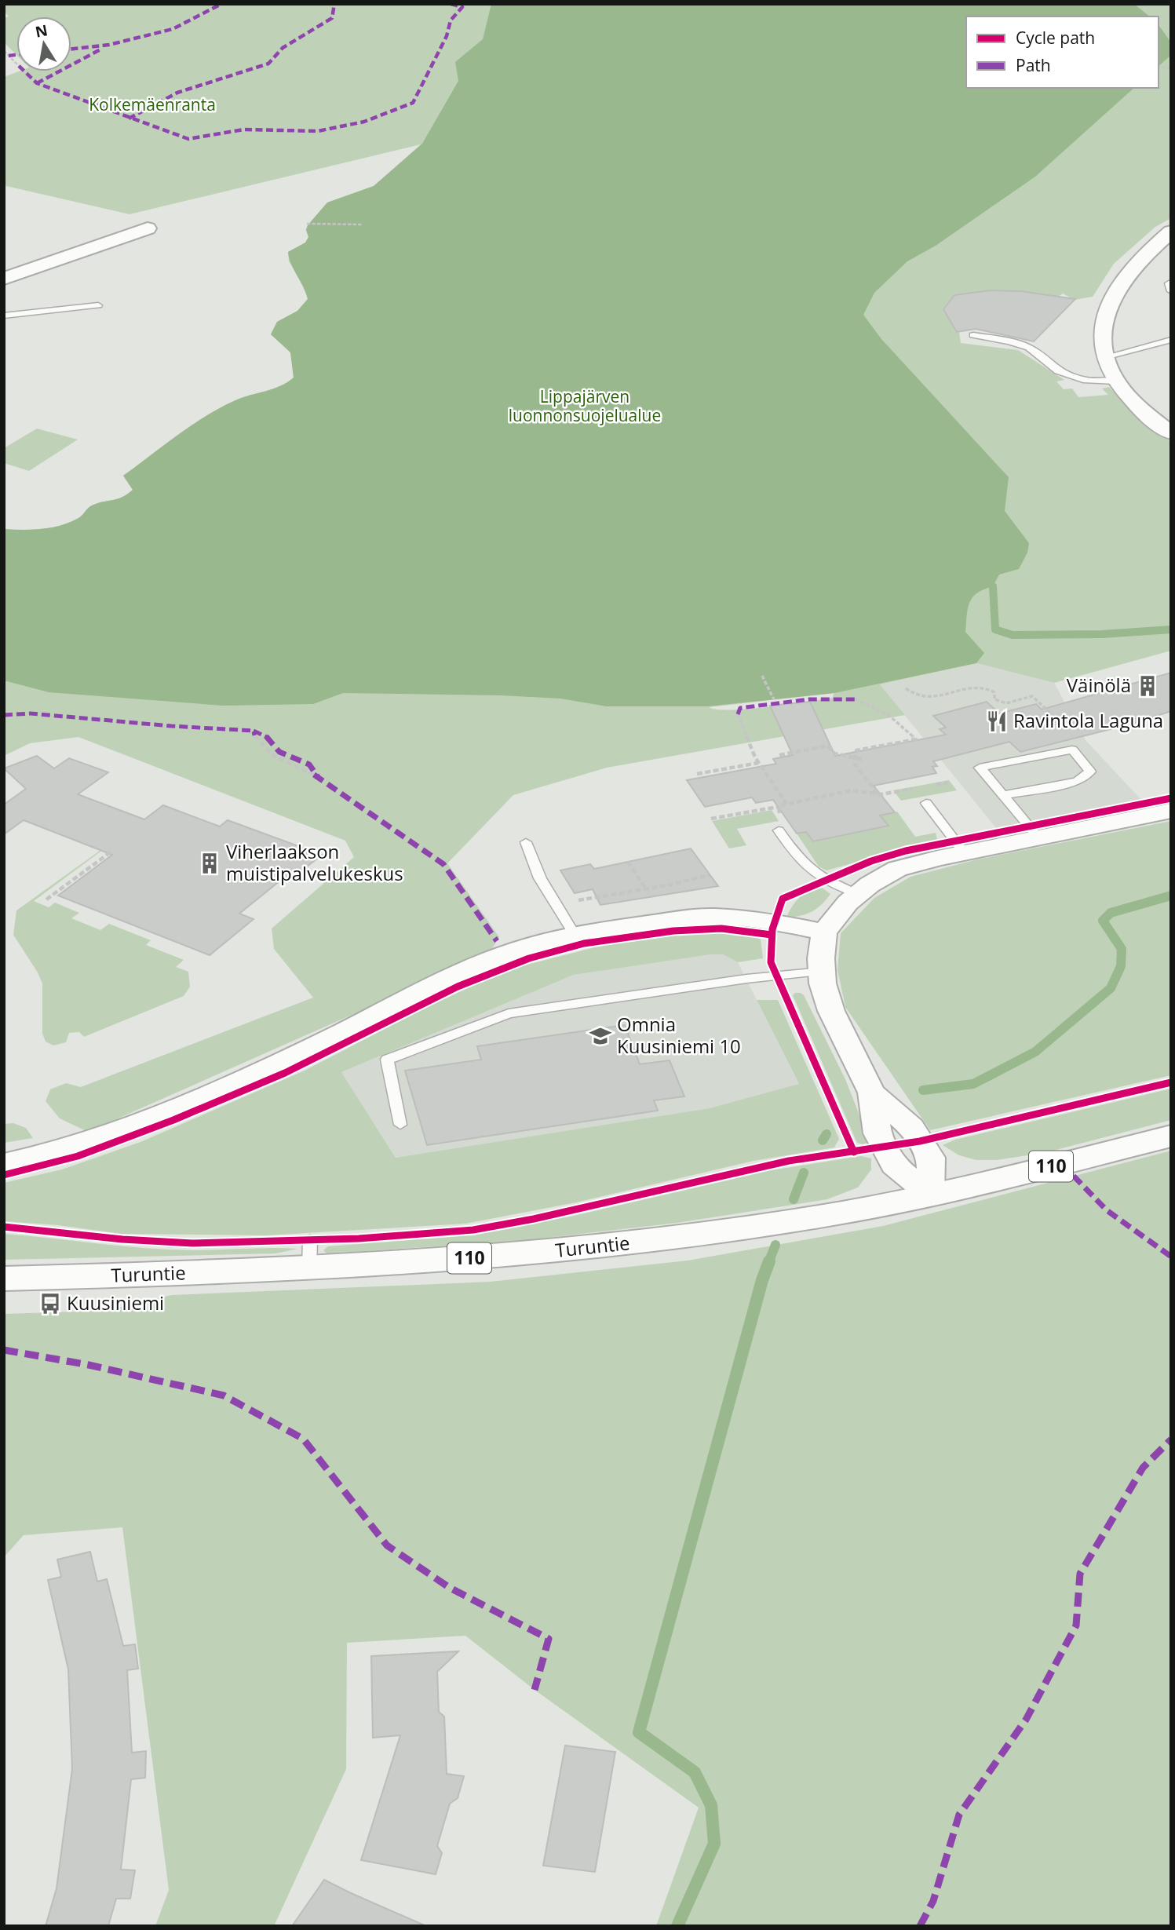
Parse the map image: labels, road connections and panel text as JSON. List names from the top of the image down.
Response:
{
  "streets": {
    "main road": ["110", "Turuntie"]
  },
  "parks": ["Kolkemäenranta", "Lippajärven luonnonsuojelualue"],
  "places": {
    "building": ["Väinölä", "Viherlaakson muistipalvelukeskus"],
    "restaurant": ["Ravintola Laguna"],
    "school or university": ["Omnia Kuusiniemi 10"],
    "bus stop": ["Kuusiniemi"]
  },
  "legend": ["Cycle path", "Path"],
  "north": "top"
}
